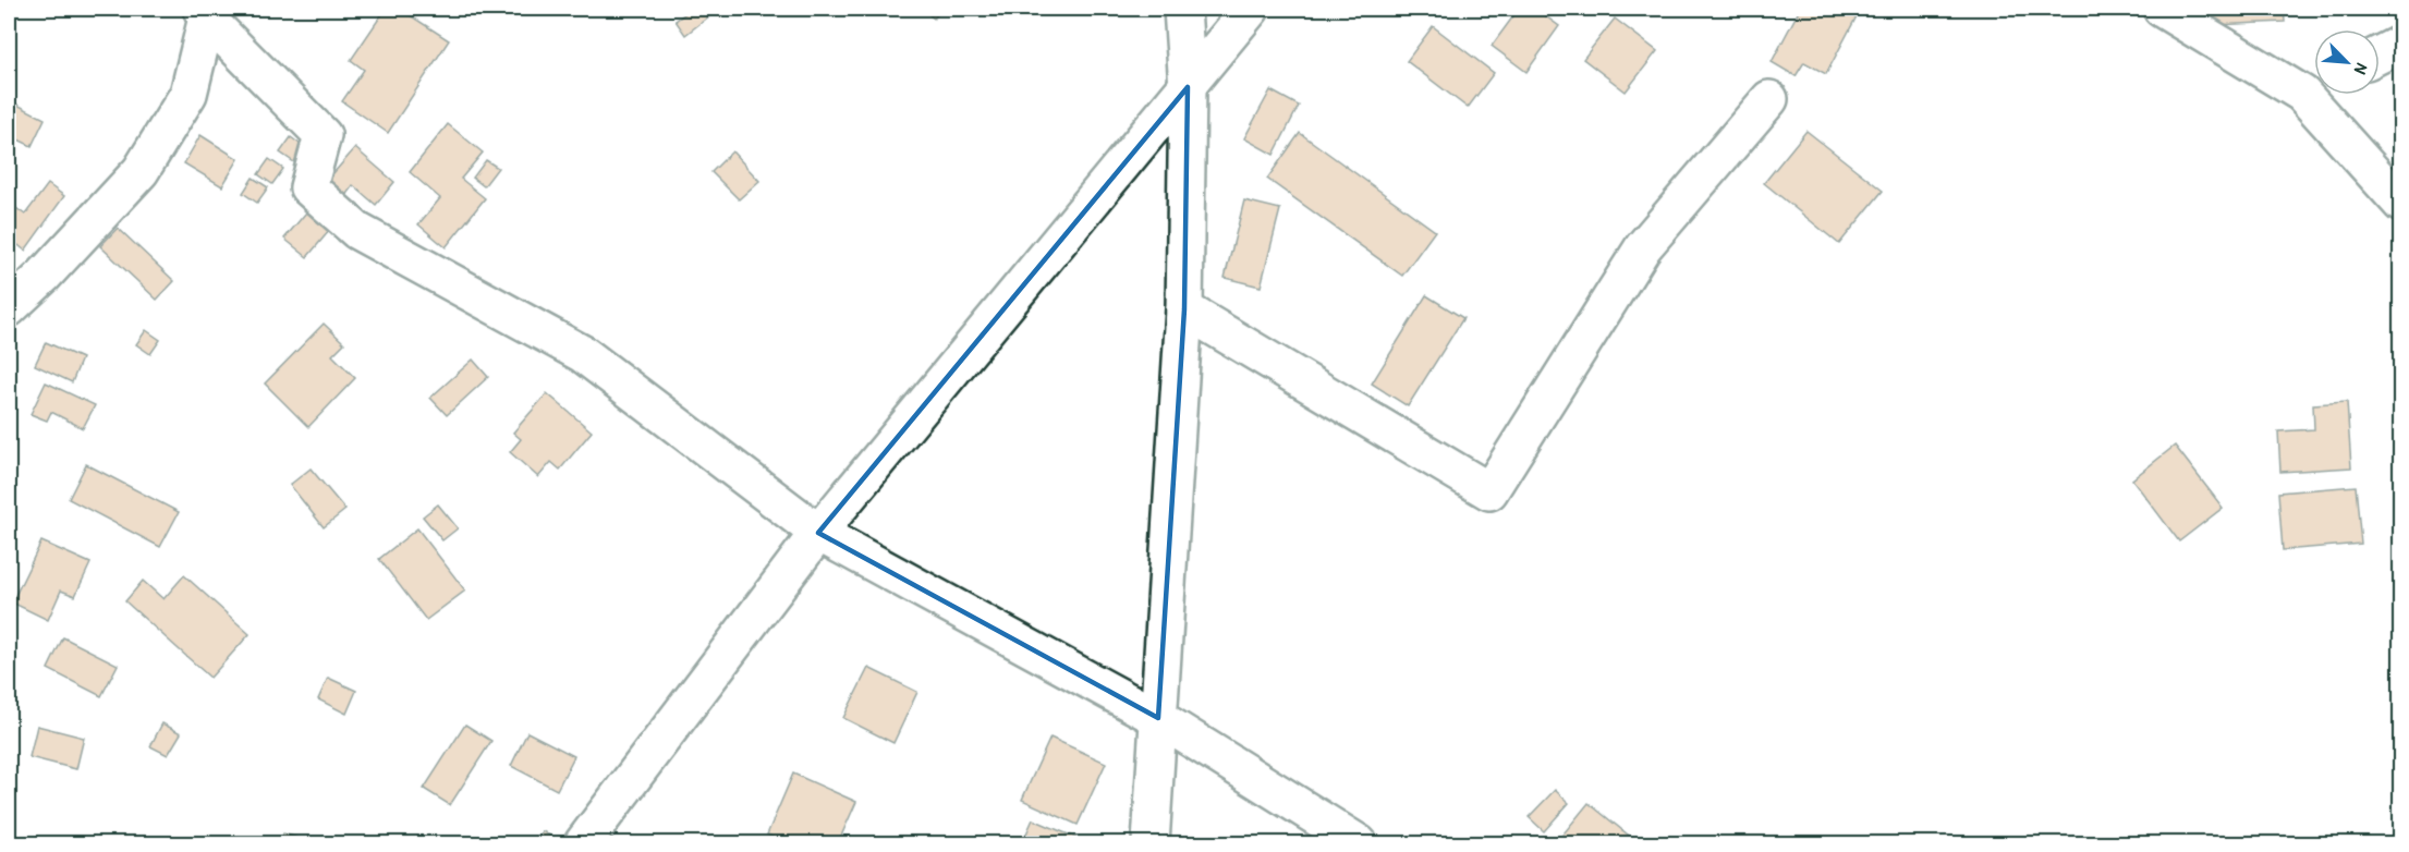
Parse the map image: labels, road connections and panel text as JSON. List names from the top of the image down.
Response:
{
  "north": "bottom right"
}
